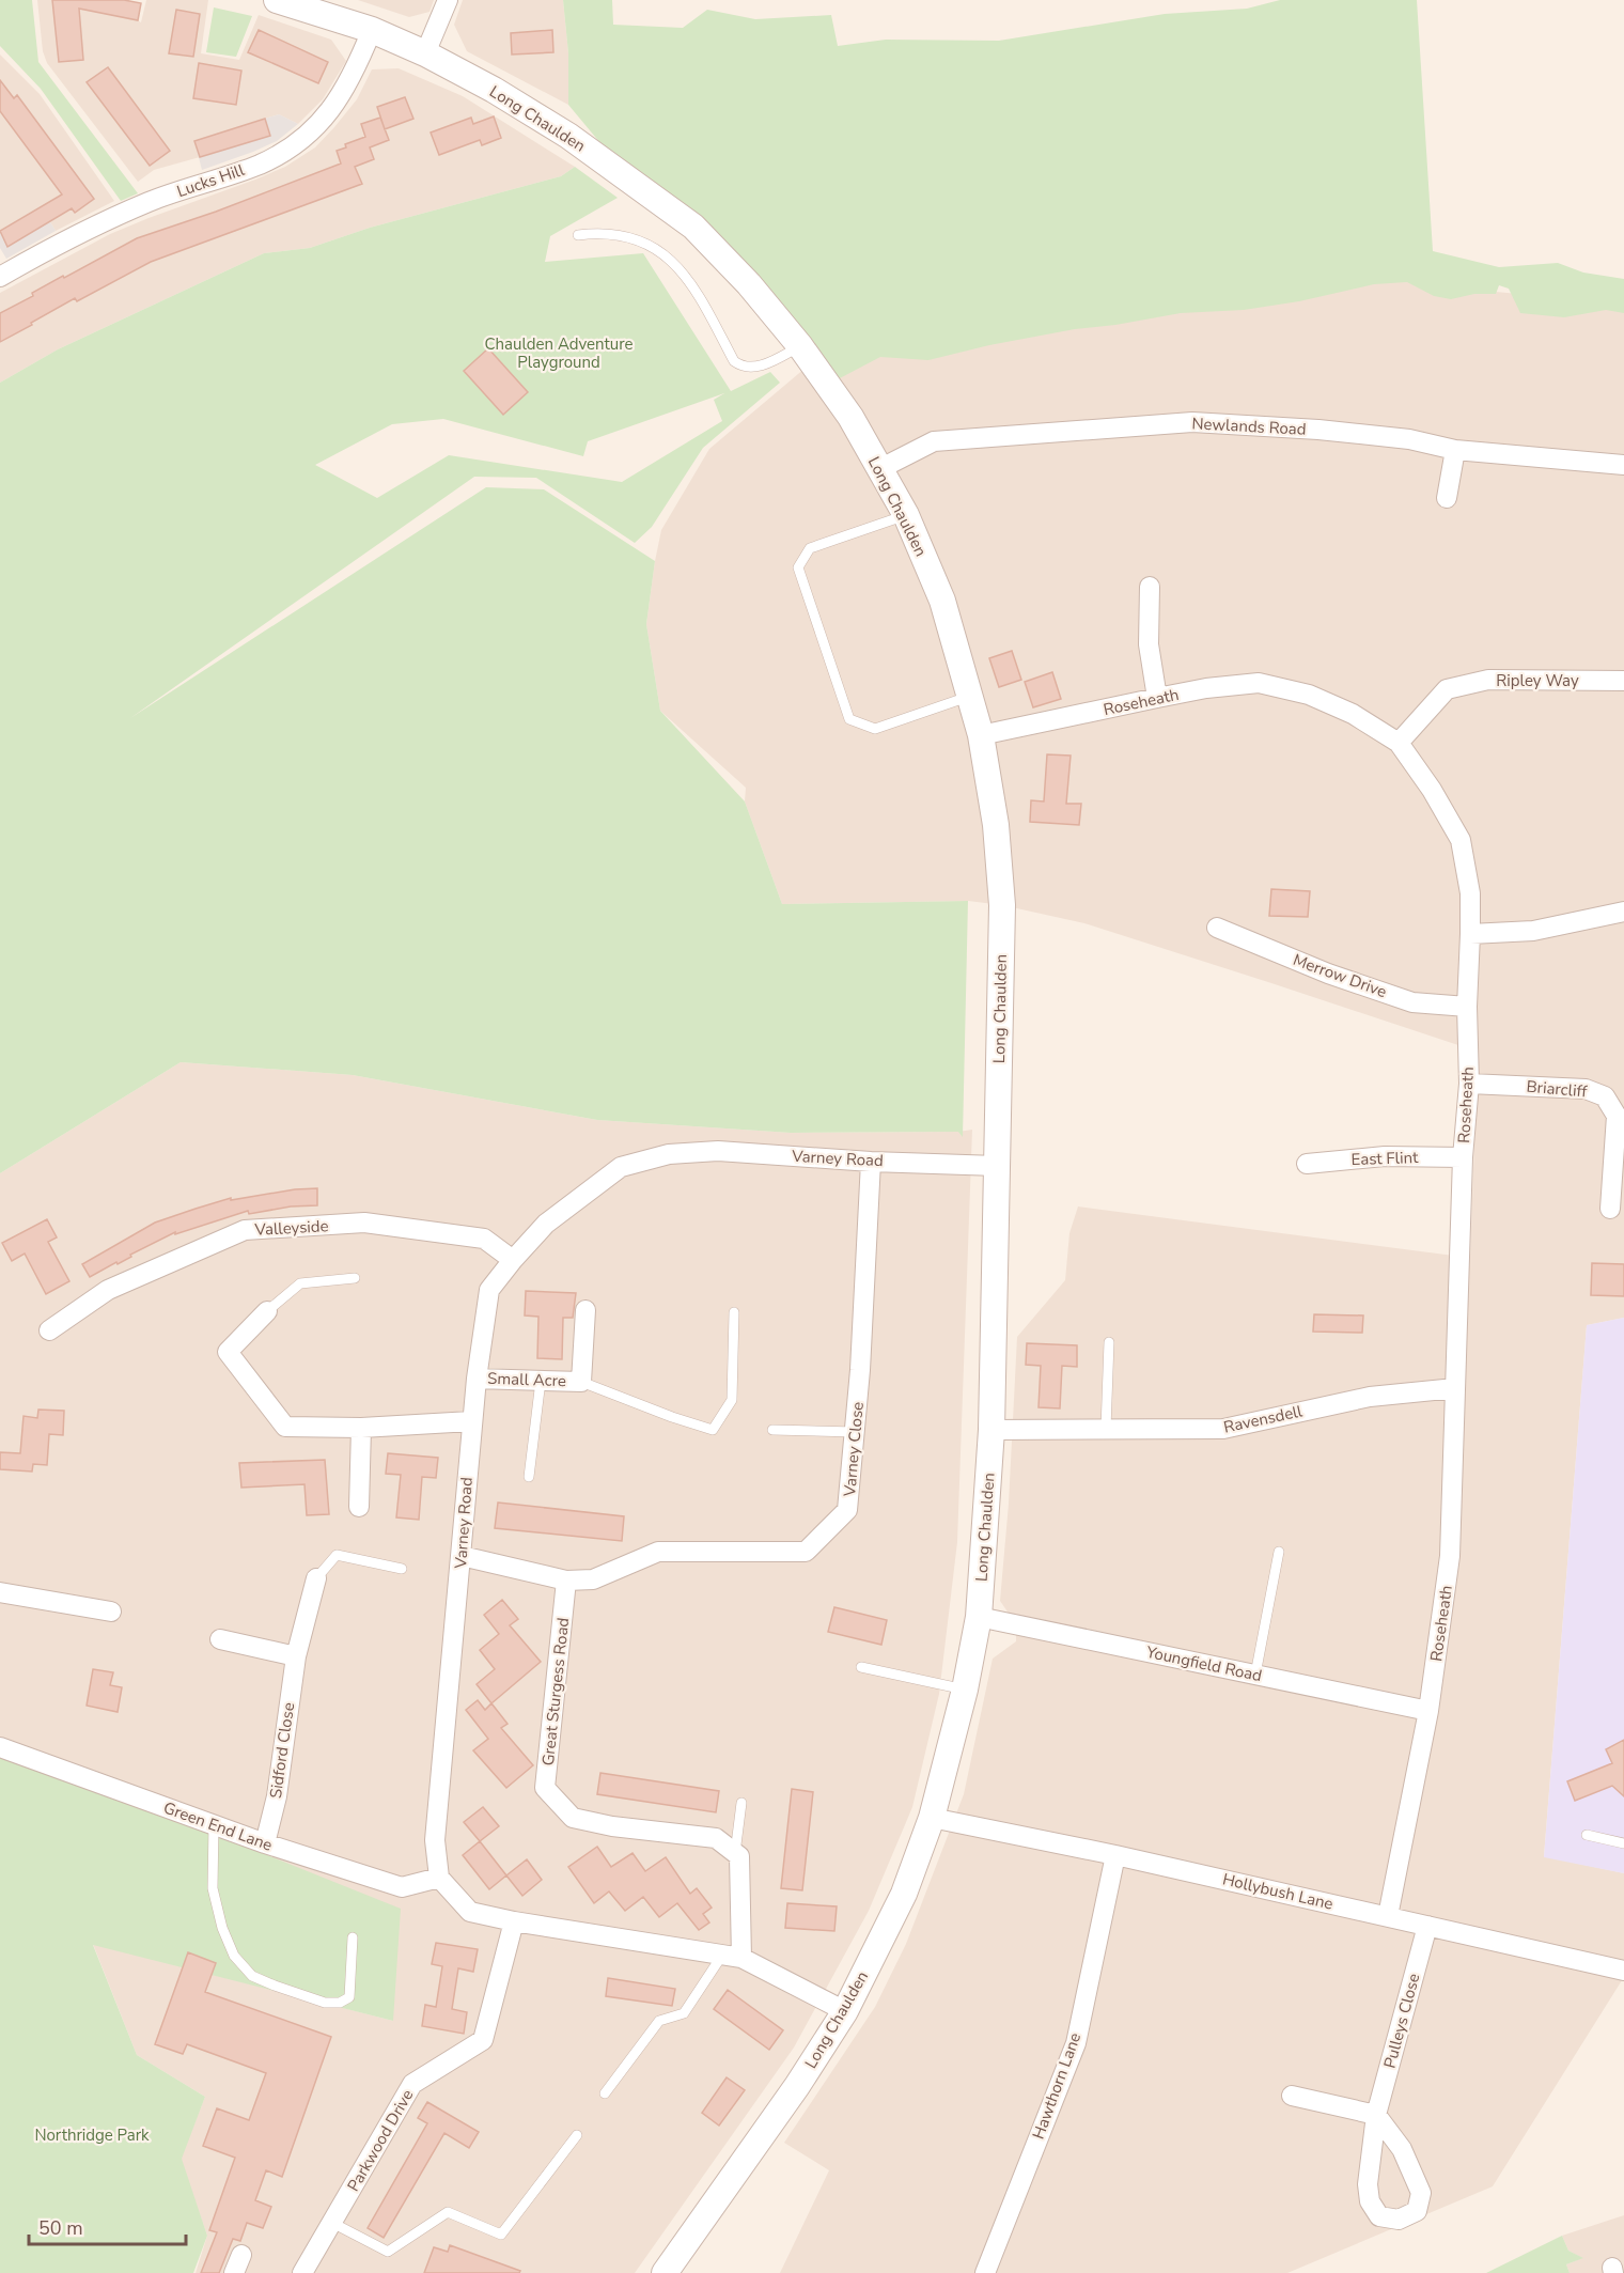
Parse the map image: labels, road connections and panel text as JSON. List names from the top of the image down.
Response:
{
  "streets": {
    "street": [
      "Long Chaulden",
      "Lucks Hill",
      "Newlands Road",
      "Ripley Way",
      "Roseheath",
      "Merrow Drive",
      "Briarcliff",
      "Varney Road",
      "East Flint",
      "Valleyside",
      "Small Acre",
      "Ravensdell",
      "Varney Close",
      "Youngfield Road",
      "Great Sturgess Road",
      "Sidford Close",
      "Green End Lane",
      "Hollybush Lane",
      "Pulleys Close",
      "Hawthorn Lane",
      "Parkwood Drive"
    ]
  },
  "crossings": [
    ["Long Chaulden", "Lucks Hill"],
    ["Long Chaulden", "Newlands Road"],
    ["Long Chaulden", "Roseheath"],
    ["Long Chaulden", "Varney Road"],
    ["Long Chaulden", "Ravensdell"],
    ["Long Chaulden", "Youngfield Road"],
    ["Long Chaulden", "Hollybush Lane"],
    ["Ripley Way", "Roseheath"],
    ["Roseheath", "Merrow Drive"],
    ["Roseheath", "Briarcliff"],
    ["Roseheath", "East Flint"],
    ["Roseheath", "Ravensdell"],
    ["Roseheath", "Youngfield Road"],
    ["Roseheath", "Hollybush Lane"],
    ["Varney Road", "Valleyside"],
    ["Varney Road", "Small Acre"],
    ["Varney Road", "Varney Close"],
    ["Varney Road", "Green End Lane"],
    ["Varney Close", "Great Sturgess Road"],
    ["Sidford Close", "Green End Lane"],
    ["Hollybush Lane", "Pulleys Close"],
    ["Hollybush Lane", "Hawthorn Lane"]
  ],
  "parks": ["Chaulden Adventure Playground", "Northridge Park"],
  "scale_bar": "50 m"
}
